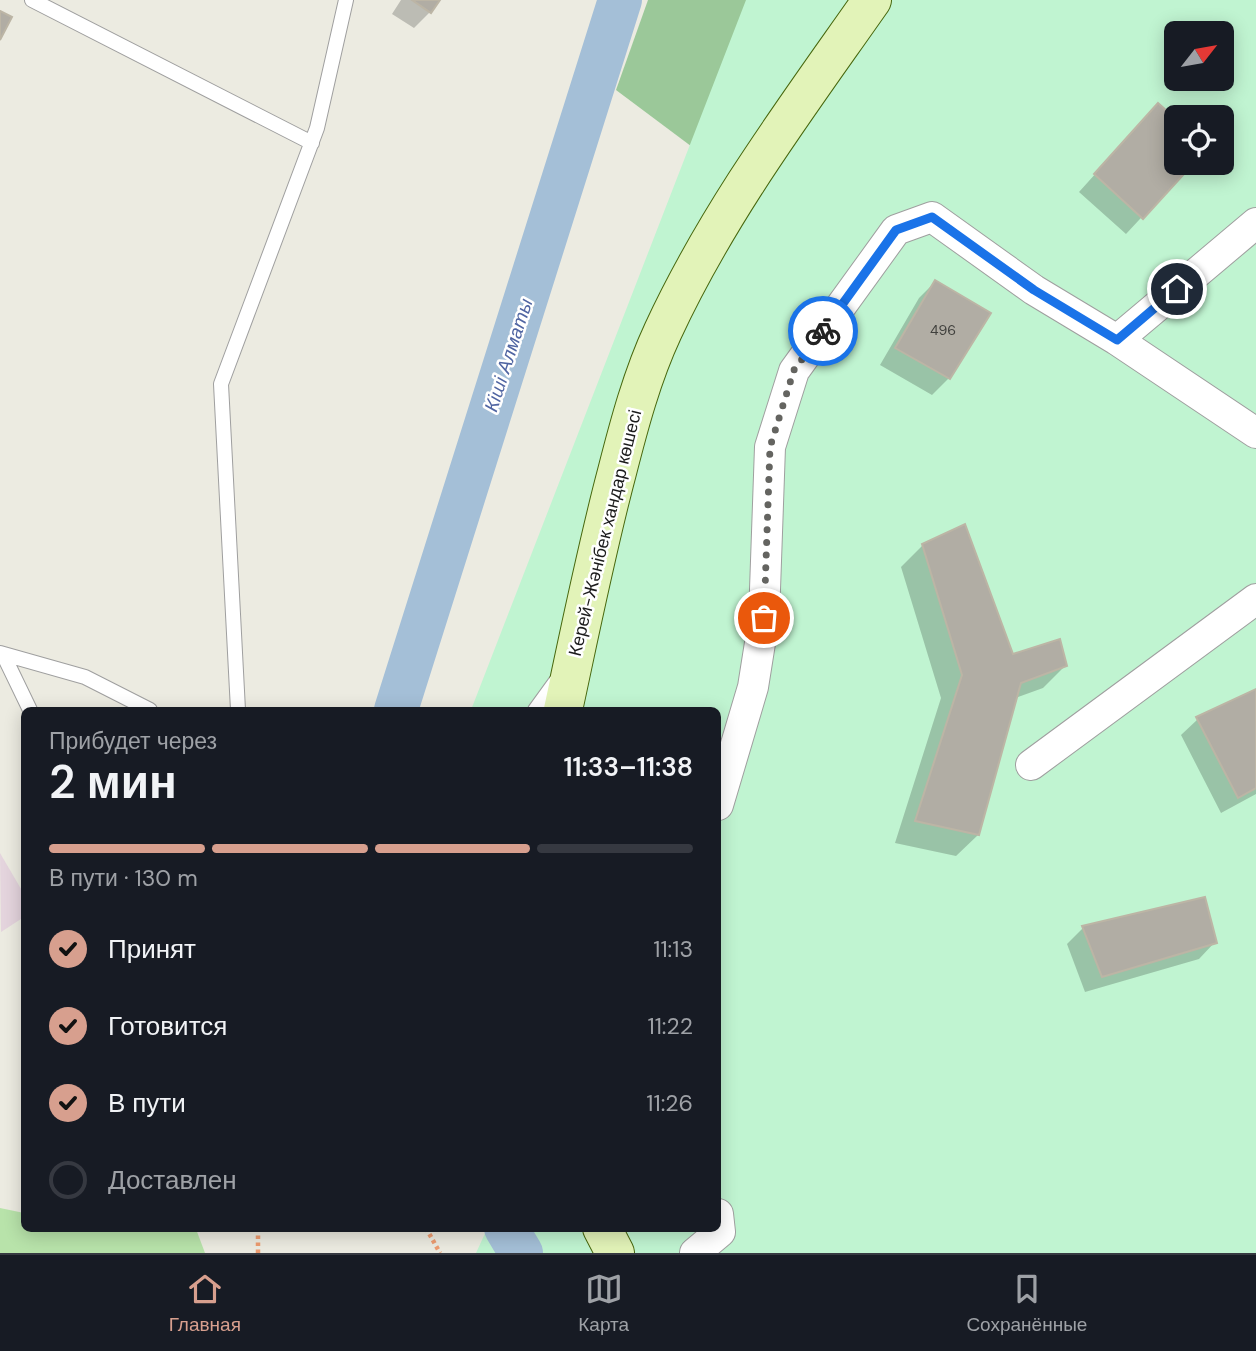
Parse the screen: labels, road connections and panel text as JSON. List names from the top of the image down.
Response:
{
  "streets": {
    "main road": ["Керей-Жәнібек хандар көшесі"]
  },
  "water": ["Кіші Алматы"],
  "house_numbers": ["496"],
  "north": "top right",
  "page": {
    "heading": ["2 мин", "Прибудет через", "11:33–11:38"],
    "bar": "В пути · 130 m",
    "list": [
      ["Принят", "11:13"],
      ["Готовится", "11:22"],
      ["В пути", "11:26"],
      "Доставлен"
    ],
    "tabs": ["Главная", "Карта", "Сохранённые"]
  }
}
